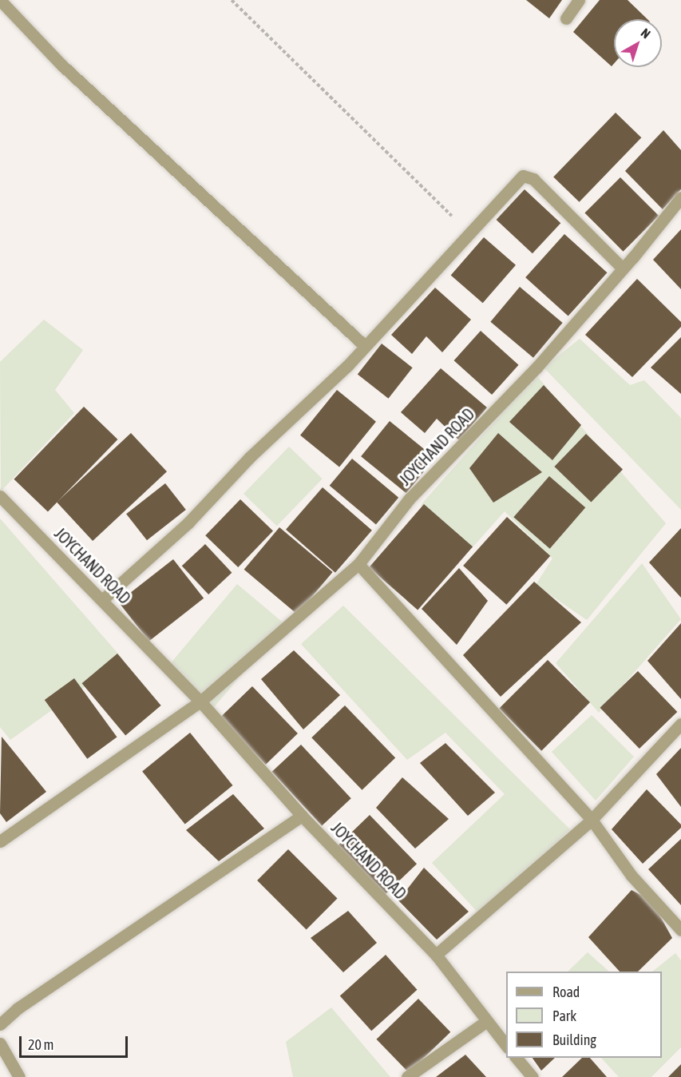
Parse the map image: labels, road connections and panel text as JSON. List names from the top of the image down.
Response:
{
  "streets": {
    "street": ["JOYCHAND ROAD"]
  },
  "legend": ["Road", "Park", "Building"],
  "scale_bar": "20 m",
  "north": "top right"
}
